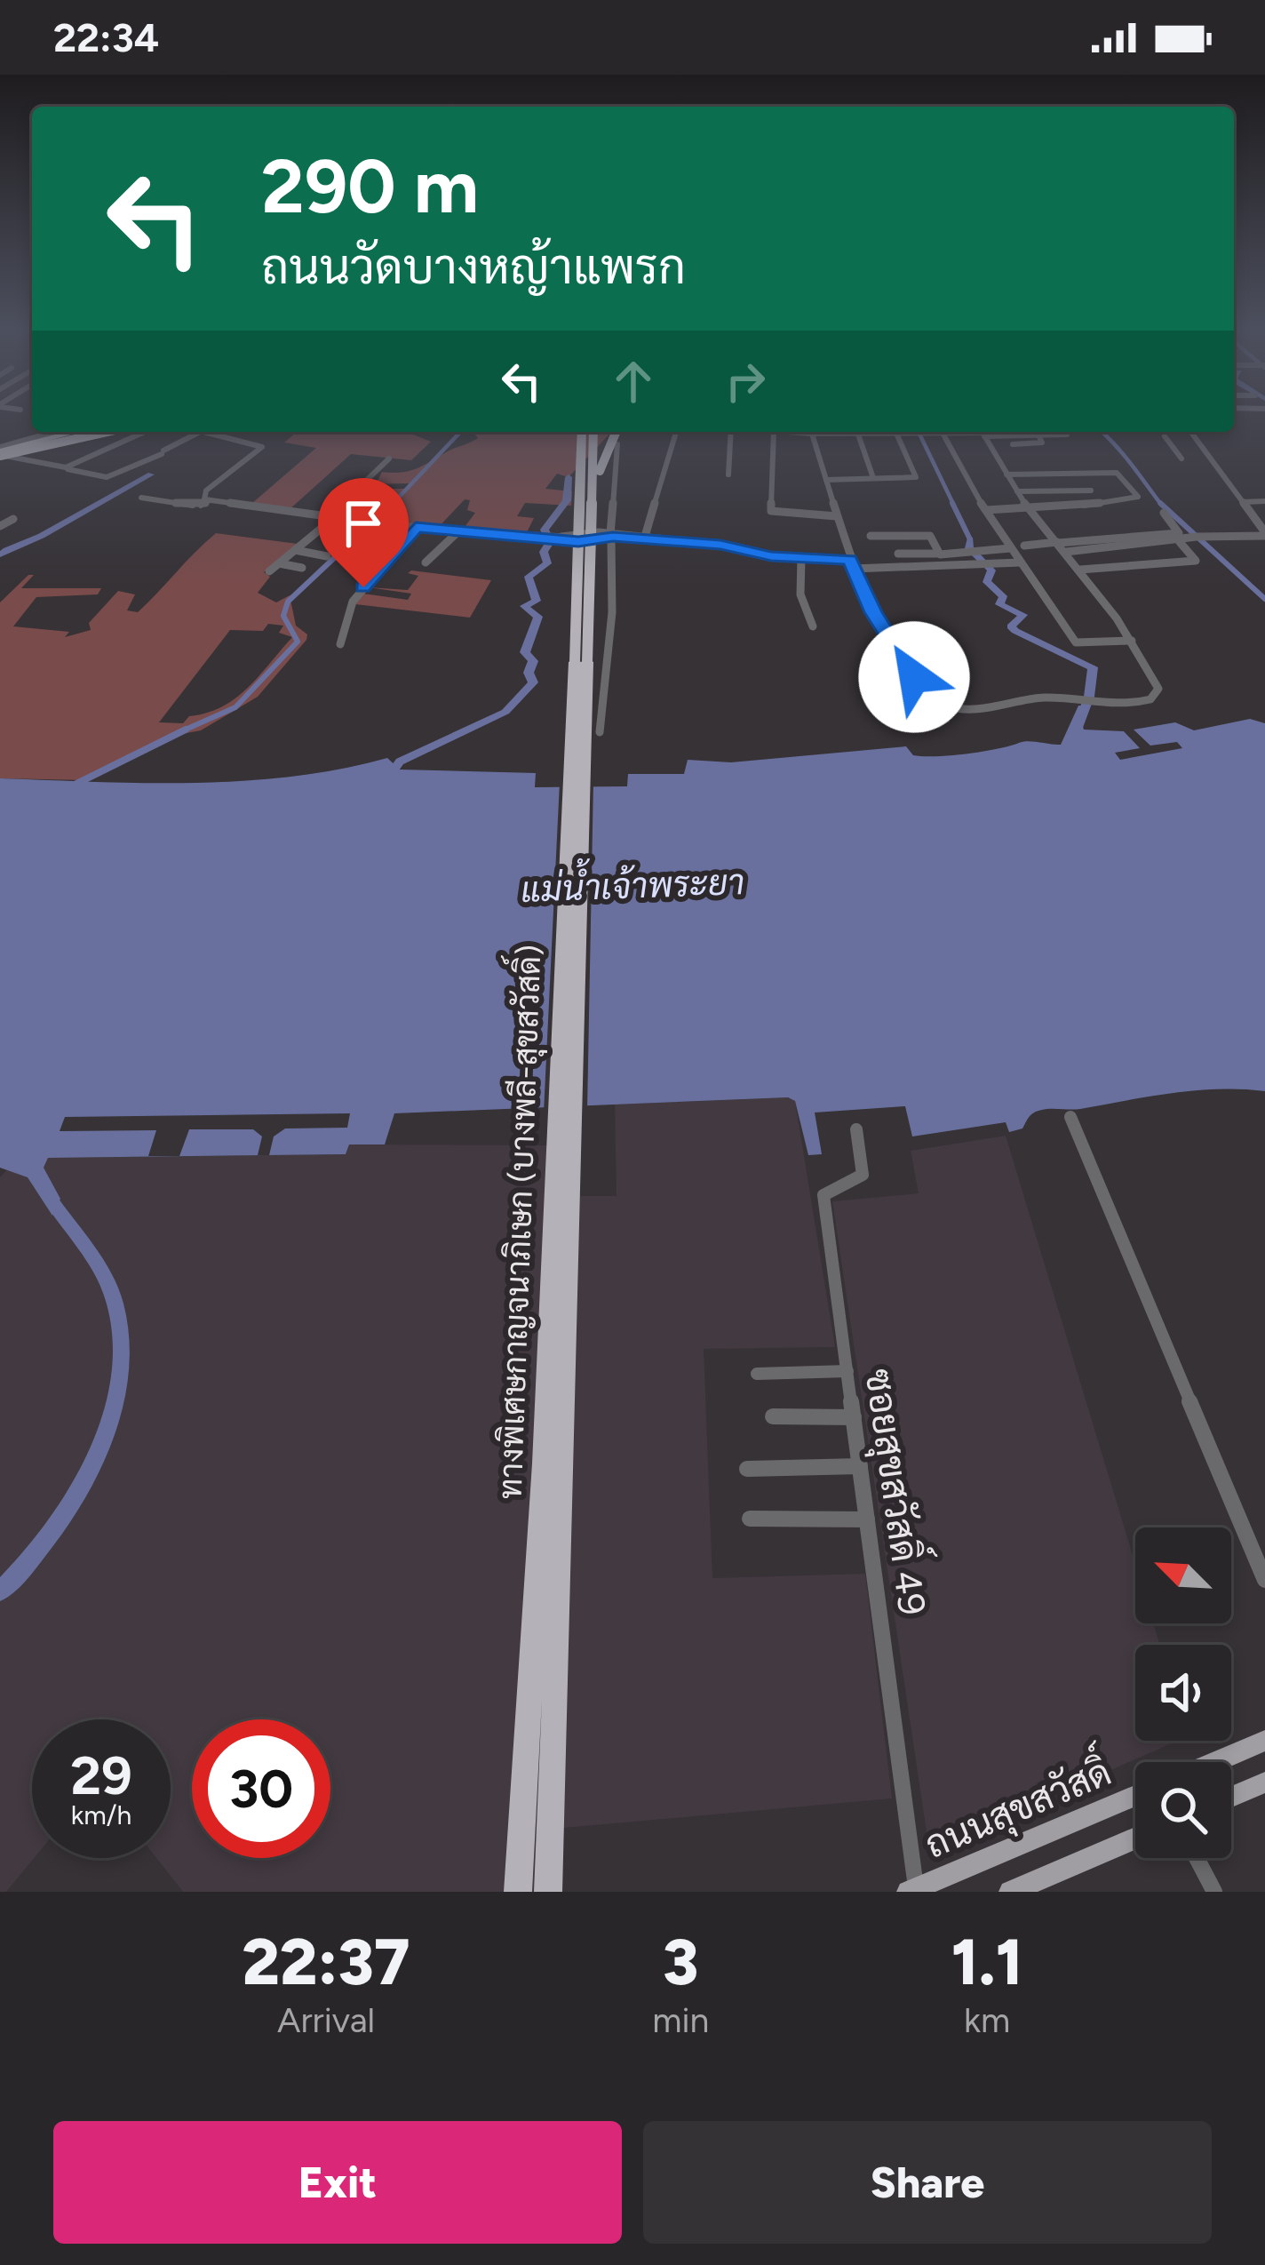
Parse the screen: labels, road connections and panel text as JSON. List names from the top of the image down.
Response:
{
  "streets": {
    "highway": ["ทางพิเศษกาญจนาภิเษก (บางพลี-สุขสวัสดิ์)"],
    "main road": ["ถนนสุขสวัสดิ์"],
    "street": ["ซอยสุขสวัสดิ์ 49"]
  },
  "crossings": [
    ["ซอยสุขสวัสดิ์ 49", "ถนนสุขสวัสดิ์"]
  ],
  "water": ["แม่น้ำเจ้าพระยา"],
  "north": "top left",
  "page": {
    "status": "22:34",
    "turn": ["290 m", "ถนนวัดบางหญ้าแพรก"],
    "speed": "29 km/h",
    "limit": "30",
    "eta": [
      "22:37",
      "Arrival",
      "3",
      "min",
      "1.1",
      "km"
    ],
    "buttons": ["Exit", "Share"]
  }
}
